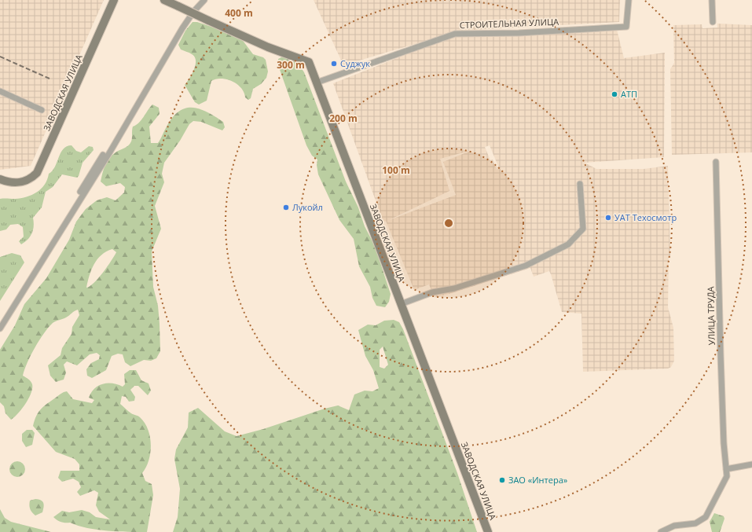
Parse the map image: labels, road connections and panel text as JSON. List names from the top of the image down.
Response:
{
  "streets": {
    "main road": ["ЗАВОДСКАЯ УЛИЦА"],
    "street": ["СТРОИТЕЛЬНАЯ УЛИЦА", "УЛИЦА ТРУДА"]
  },
  "crossings": [
    ["СТРОИТЕЛЬНАЯ УЛИЦА", "ЗАВОДСКАЯ УЛИЦА"]
  ],
  "places": [
    "Суджук",
    "АТП",
    "Лукойл",
    "УАТ Техосмотр",
    "ЗАО «Интера»"
  ],
  "rings": [
    "400 m",
    "300 m",
    "200 m",
    "100 m"
  ]
}
